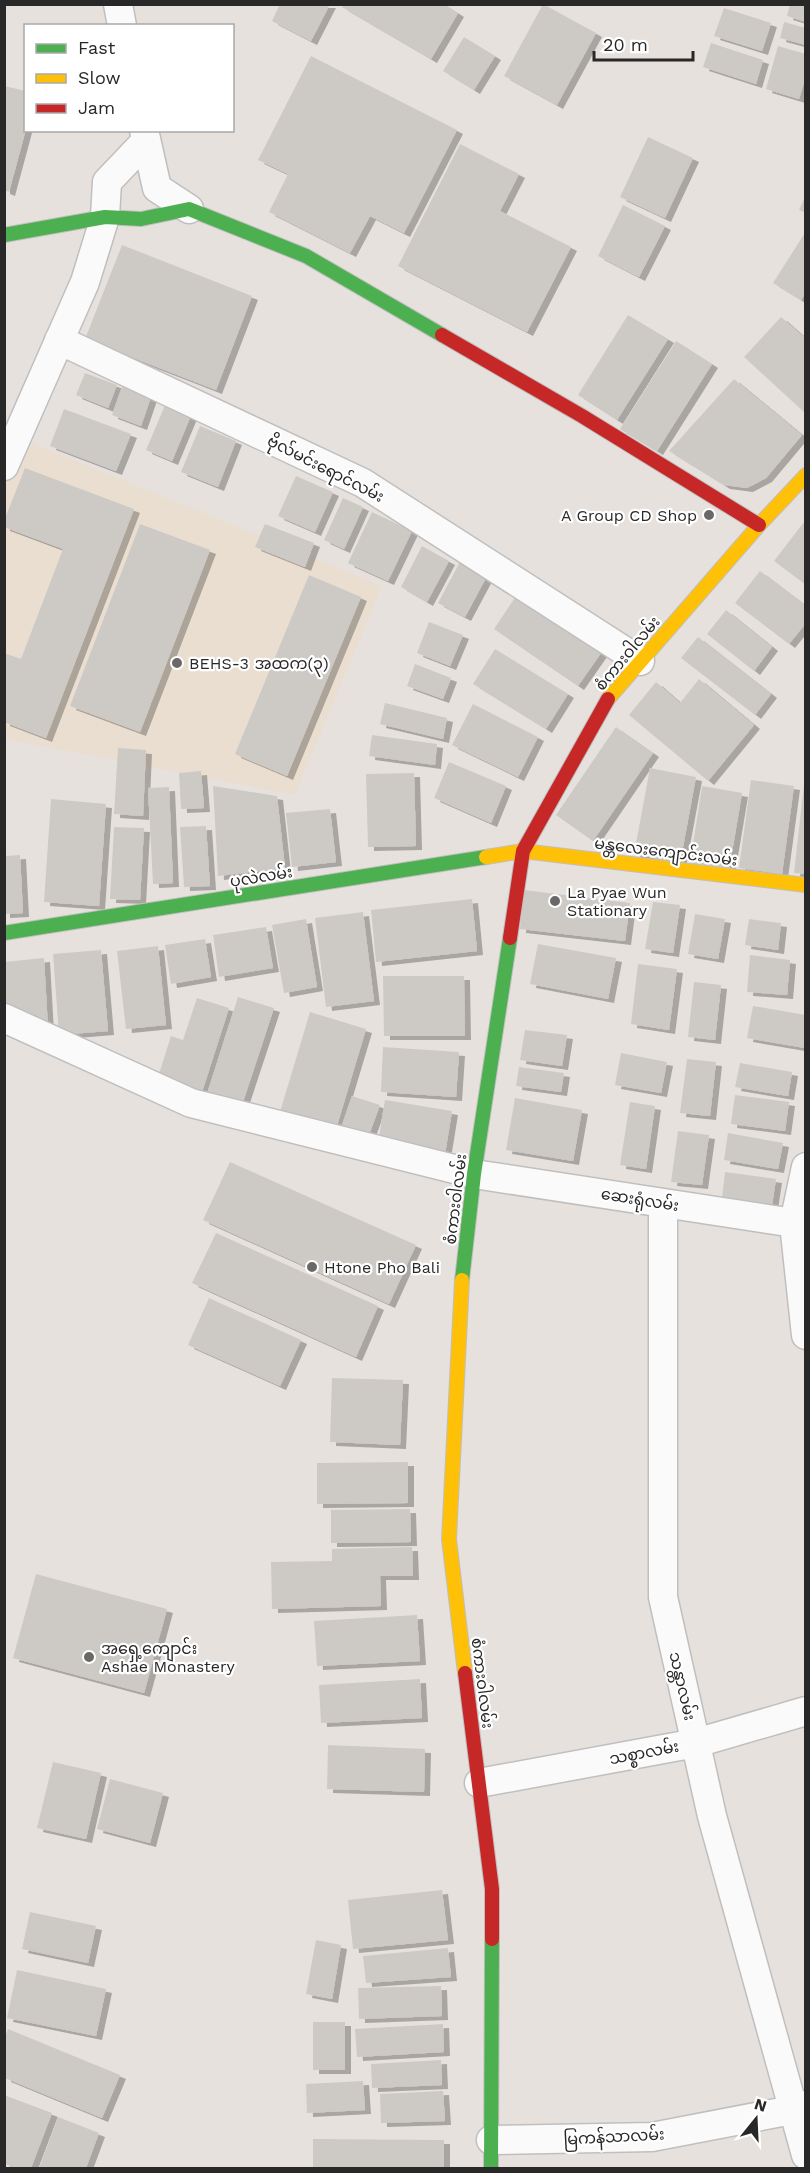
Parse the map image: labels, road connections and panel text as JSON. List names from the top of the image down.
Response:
{
  "streets": {
    "main road": ["စံကားဝါလမ်း", "မန္တလေးကျောင်းလမ်း", "ပုလဲလမ်း"],
    "street": [
      "ဗိုလ်မင်းရောင်လမ်း",
      "ဆေးရုံလမ်း",
      "သန္တာလမ်း",
      "သစ္စာလမ်း",
      "မြကန်သာလမ်း"
    ]
  },
  "crossings": [
    ["ဗိုလ်မင်းရောင်လမ်း", "စံကားဝါလမ်း"],
    ["စံကားဝါလမ်း", "မန္တလေးကျောင်းလမ်း"],
    ["စံကားဝါလမ်း", "ပုလဲလမ်း"],
    ["စံကားဝါလမ်း", "ဆေးရုံလမ်း"],
    ["စံကားဝါလမ်း", "သစ္စာလမ်း"],
    ["စံကားဝါလမ်း", "မြကန်သာလမ်း"],
    ["မန္တလေးကျောင်းလမ်း", "ပုလဲလမ်း"],
    ["ဆေးရုံလမ်း", "သန္တာလမ်း"],
    ["သန္တာလမ်း", "သစ္စာလမ်း"],
    ["သန္တာလမ်း", "မြကန်သာလမ်း"]
  ],
  "places": [
    "A Group CD Shop",
    "BEHS-3 အထက(၃)",
    "La Pyae Wun Stationary",
    "Htone Pho Bali",
    "အရှေ့ကျောင်း Ashae Monastery"
  ],
  "legend": ["Fast", "Slow", "Jam"],
  "scale_bar": "20 m",
  "north": "top"
}
